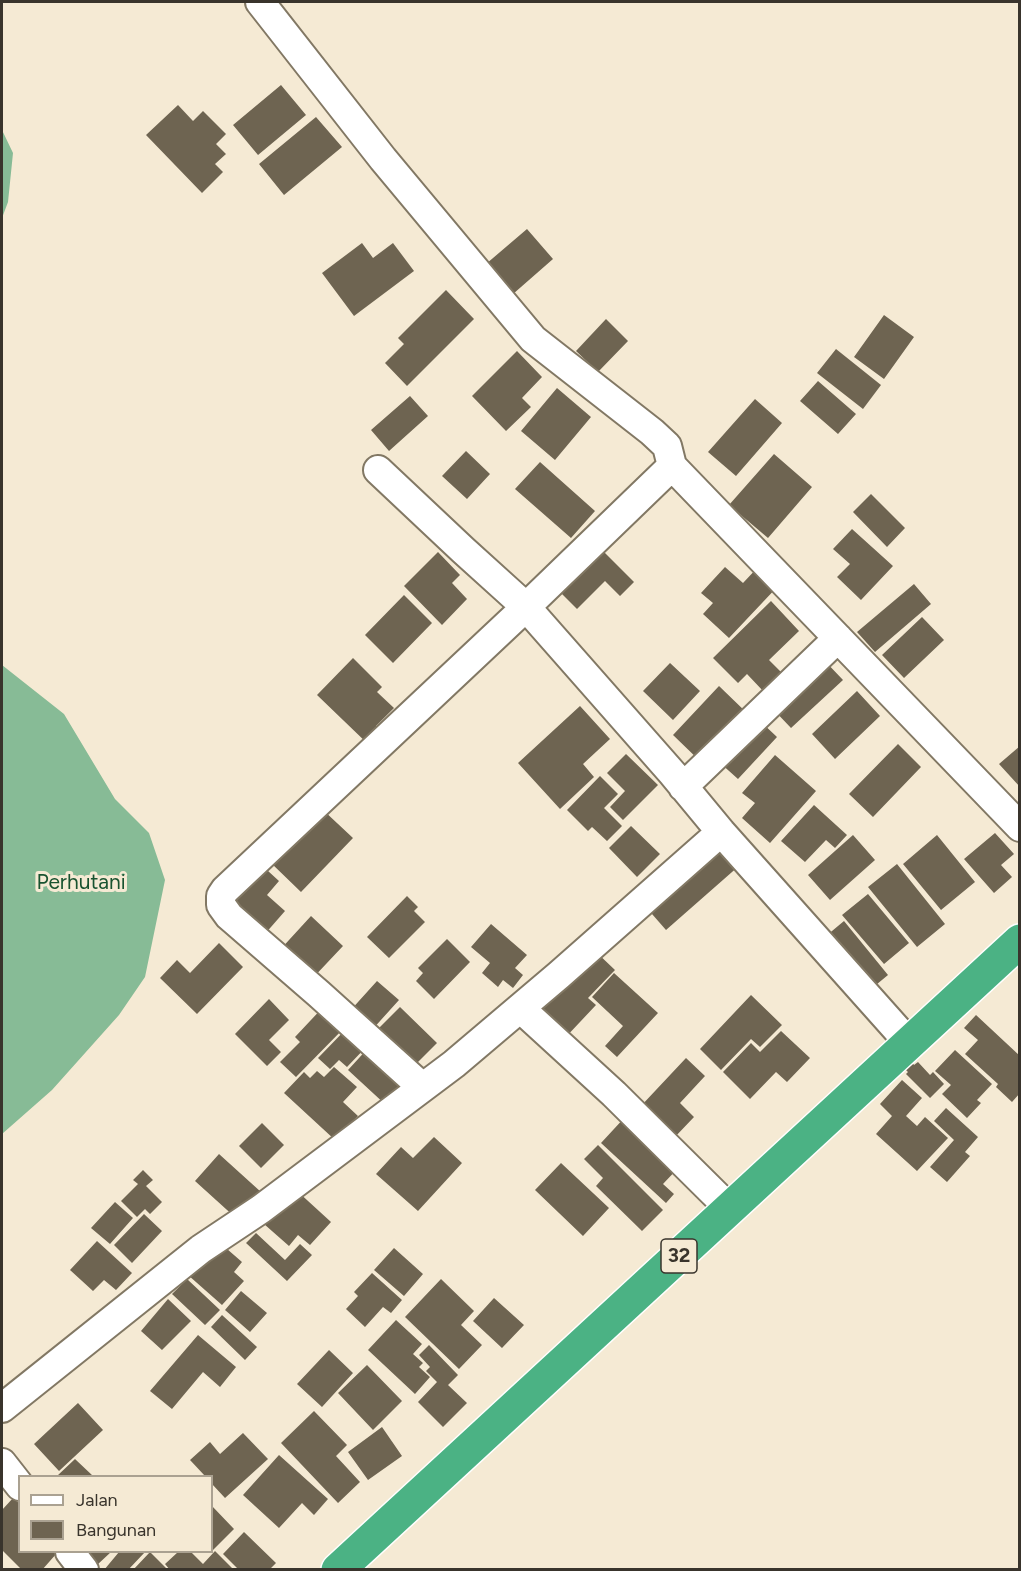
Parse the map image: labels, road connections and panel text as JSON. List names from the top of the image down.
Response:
{
  "streets": {
    "highway": ["32"]
  },
  "parks": ["Perhutani"],
  "legend": ["Jalan", "Bangunan"]
}
